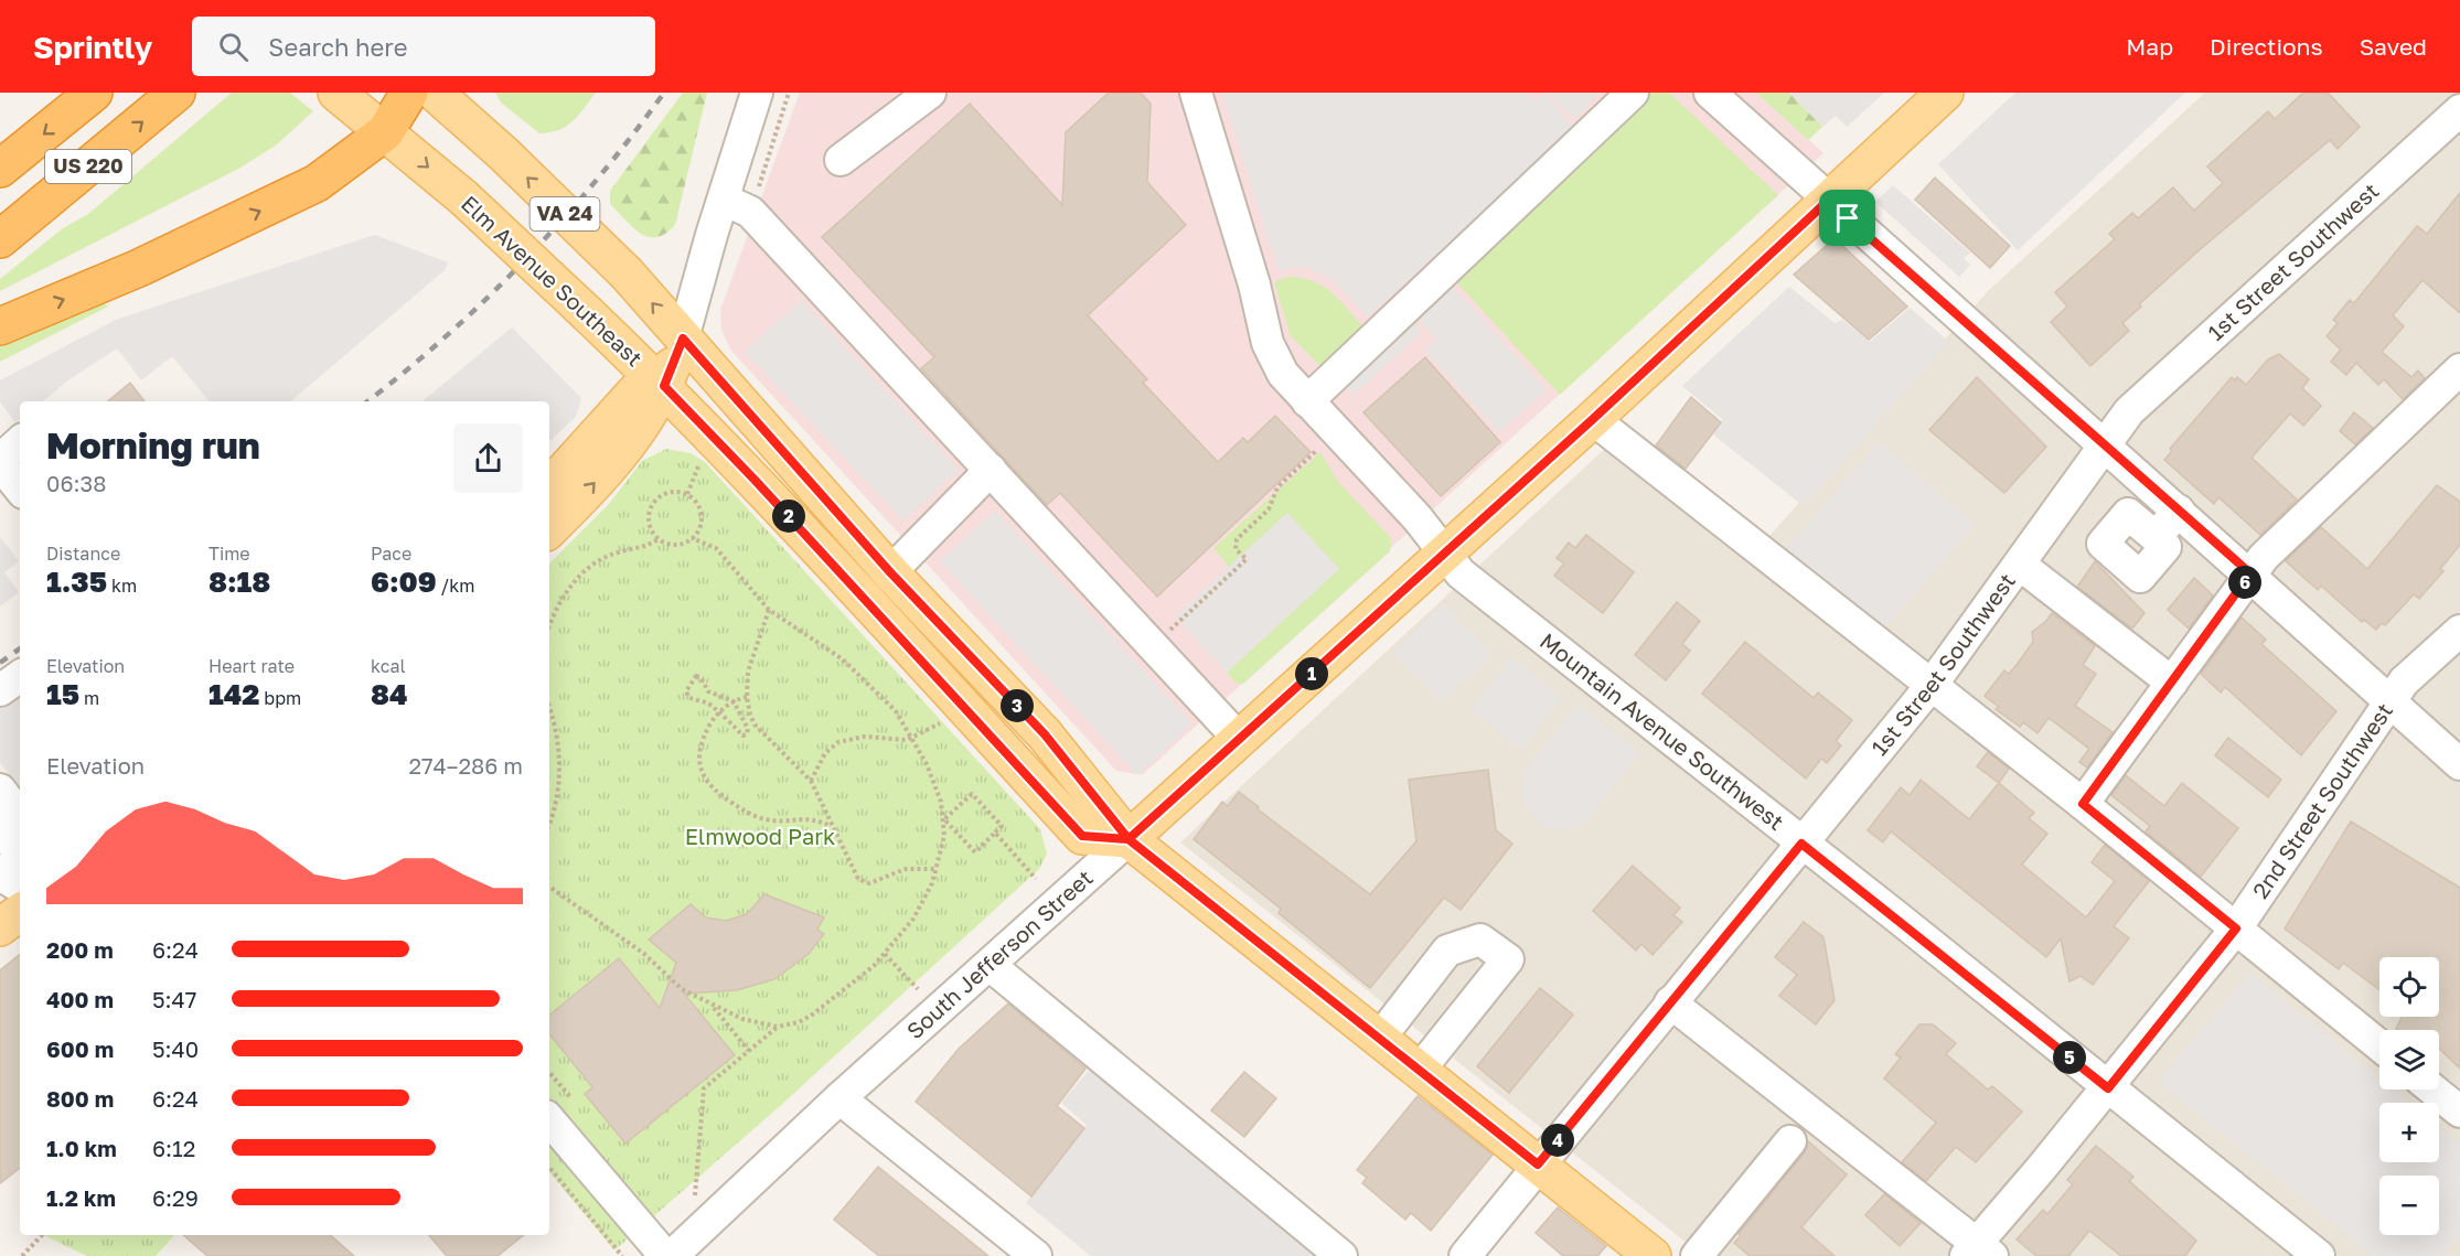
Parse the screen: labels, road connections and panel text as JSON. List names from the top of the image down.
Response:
{
  "streets": {
    "highway": ["US 220"],
    "main road": ["VA 24", "Elm Avenue Southeast", "South Jefferson Street"],
    "street": ["1st Street Southwest", "Mountain Avenue Southwest", "2nd Street Southwest"]
  },
  "crossings": [
    ["VA 24", "Elm Avenue Southeast"],
    ["VA 24", "South Jefferson Street"],
    ["1st Street Southwest", "Mountain Avenue Southwest"],
    ["Elm Avenue Southeast", "South Jefferson Street"],
    ["Mountain Avenue Southwest", "2nd Street Southwest"],
    ["Mountain Avenue Southwest", "South Jefferson Street"]
  ],
  "parks": ["Elmwood Park"],
  "page": {
    "header": "Sprintly",
    "search": "Search here",
    "nav": ["Map", "Directions", "Saved"],
    "heading": ["Morning run", "06:38"],
    "pins": [
      "2",
      "6",
      "1",
      "3",
      "5",
      "4"
    ],
    "stats": [
      ["Distance", "1.35 km"],
      ["Time", "8:18"],
      ["Pace", "6:09 /km"],
      ["Elevation", "15 m"],
      ["Heart rate", "142 bpm"],
      ["kcal", "84"]
    ],
    "chart": ["Elevation", "274–286 m"],
    "list": [
      {
        "name": "200 m",
        "note": "6:24"
      },
      {
        "name": "400 m",
        "note": "5:47"
      },
      {
        "name": "600 m",
        "note": "5:40"
      },
      {
        "name": "800 m",
        "note": "6:24"
      },
      {
        "name": "1.0 km",
        "note": "6:12"
      },
      {
        "name": "1.2 km",
        "note": "6:29"
      }
    ],
    "map_buttons": ["+", "−"]
  }
}
